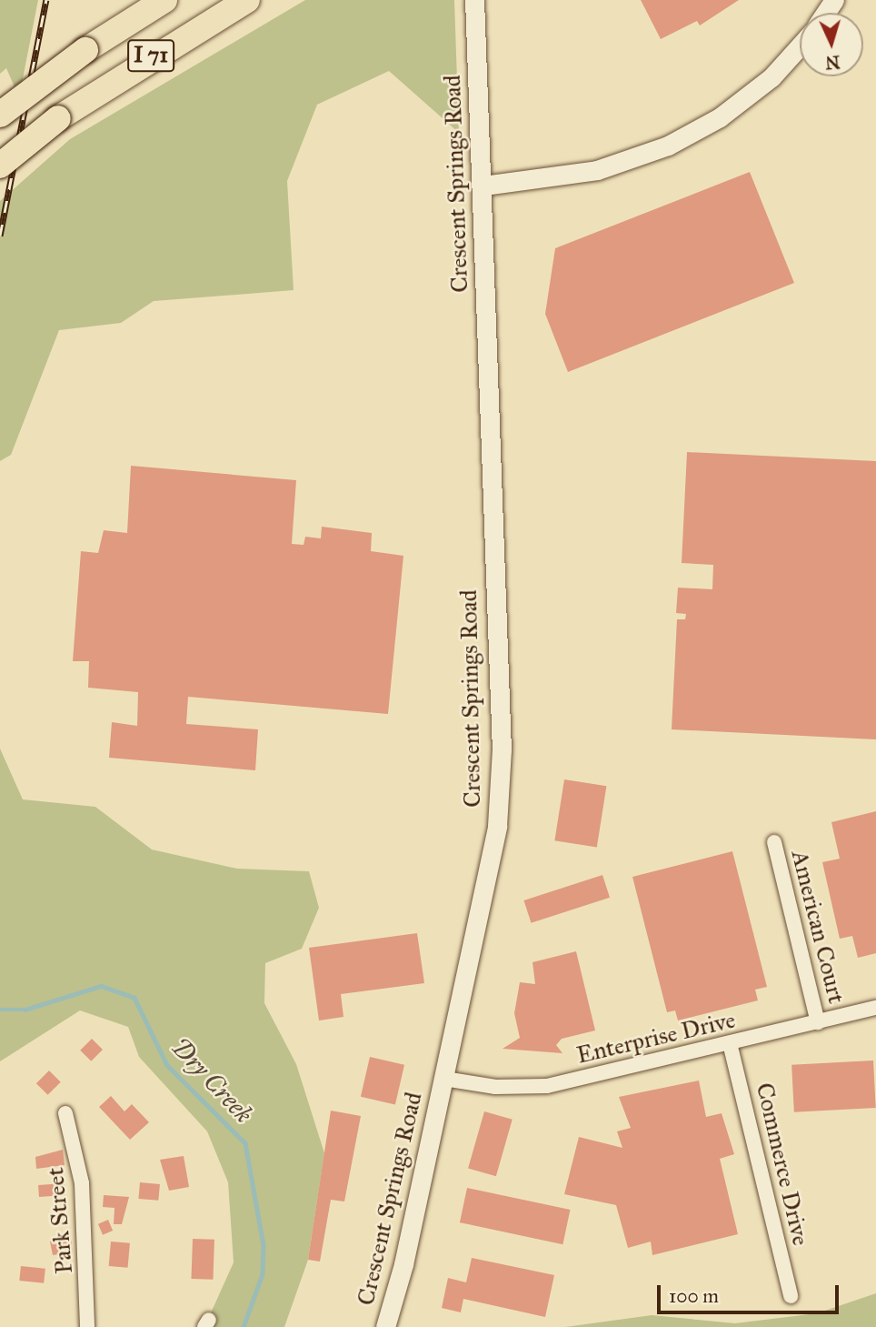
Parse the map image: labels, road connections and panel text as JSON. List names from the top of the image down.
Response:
{
  "streets": {
    "highway": ["I 71"],
    "main road": ["Crescent Springs Road"],
    "street": [
      "American Court",
      "Enterprise Drive",
      "Commerce Drive",
      "Park Street"
    ]
  },
  "crossings": [
    ["Crescent Springs Road", "Enterprise Drive"],
    ["American Court", "Enterprise Drive"],
    ["Enterprise Drive", "Commerce Drive"]
  ],
  "water": ["Dry Creek"],
  "scale_bar": "100 m",
  "north": "bottom"
}
